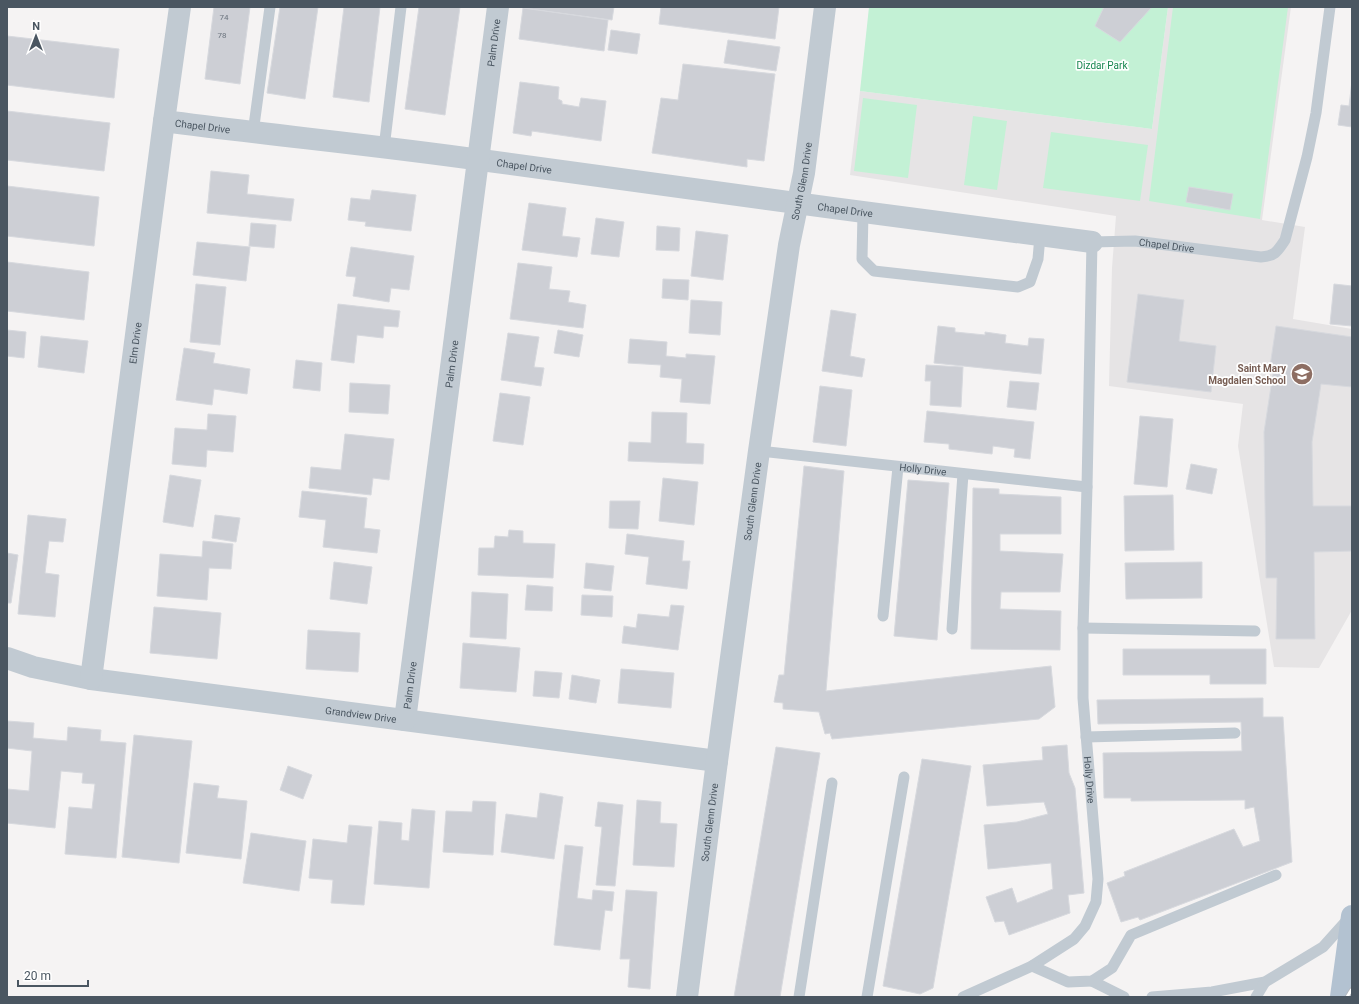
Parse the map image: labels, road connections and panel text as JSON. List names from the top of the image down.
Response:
{
  "streets": {
    "street": [
      "Palm Drive",
      "Chapel Drive",
      "South Glenn Drive",
      "Elm Drive",
      "Grandview Drive"
    ],
    "lane": ["Holly Drive"]
  },
  "crossings": [
    ["Palm Drive", "Chapel Drive"],
    ["Palm Drive", "Grandview Drive"],
    ["Chapel Drive", "South Glenn Drive"],
    ["Chapel Drive", "Elm Drive"],
    ["Chapel Drive", "Holly Drive"],
    ["South Glenn Drive", "Holly Drive"],
    ["South Glenn Drive", "Grandview Drive"],
    ["Elm Drive", "Grandview Drive"]
  ],
  "parks": ["Dizdar Park"],
  "places": {
    "school or university": ["Saint Mary Magdalen School"]
  },
  "house_numbers": ["74", "78"],
  "scale_bar": "20 m",
  "north": "top"
}
